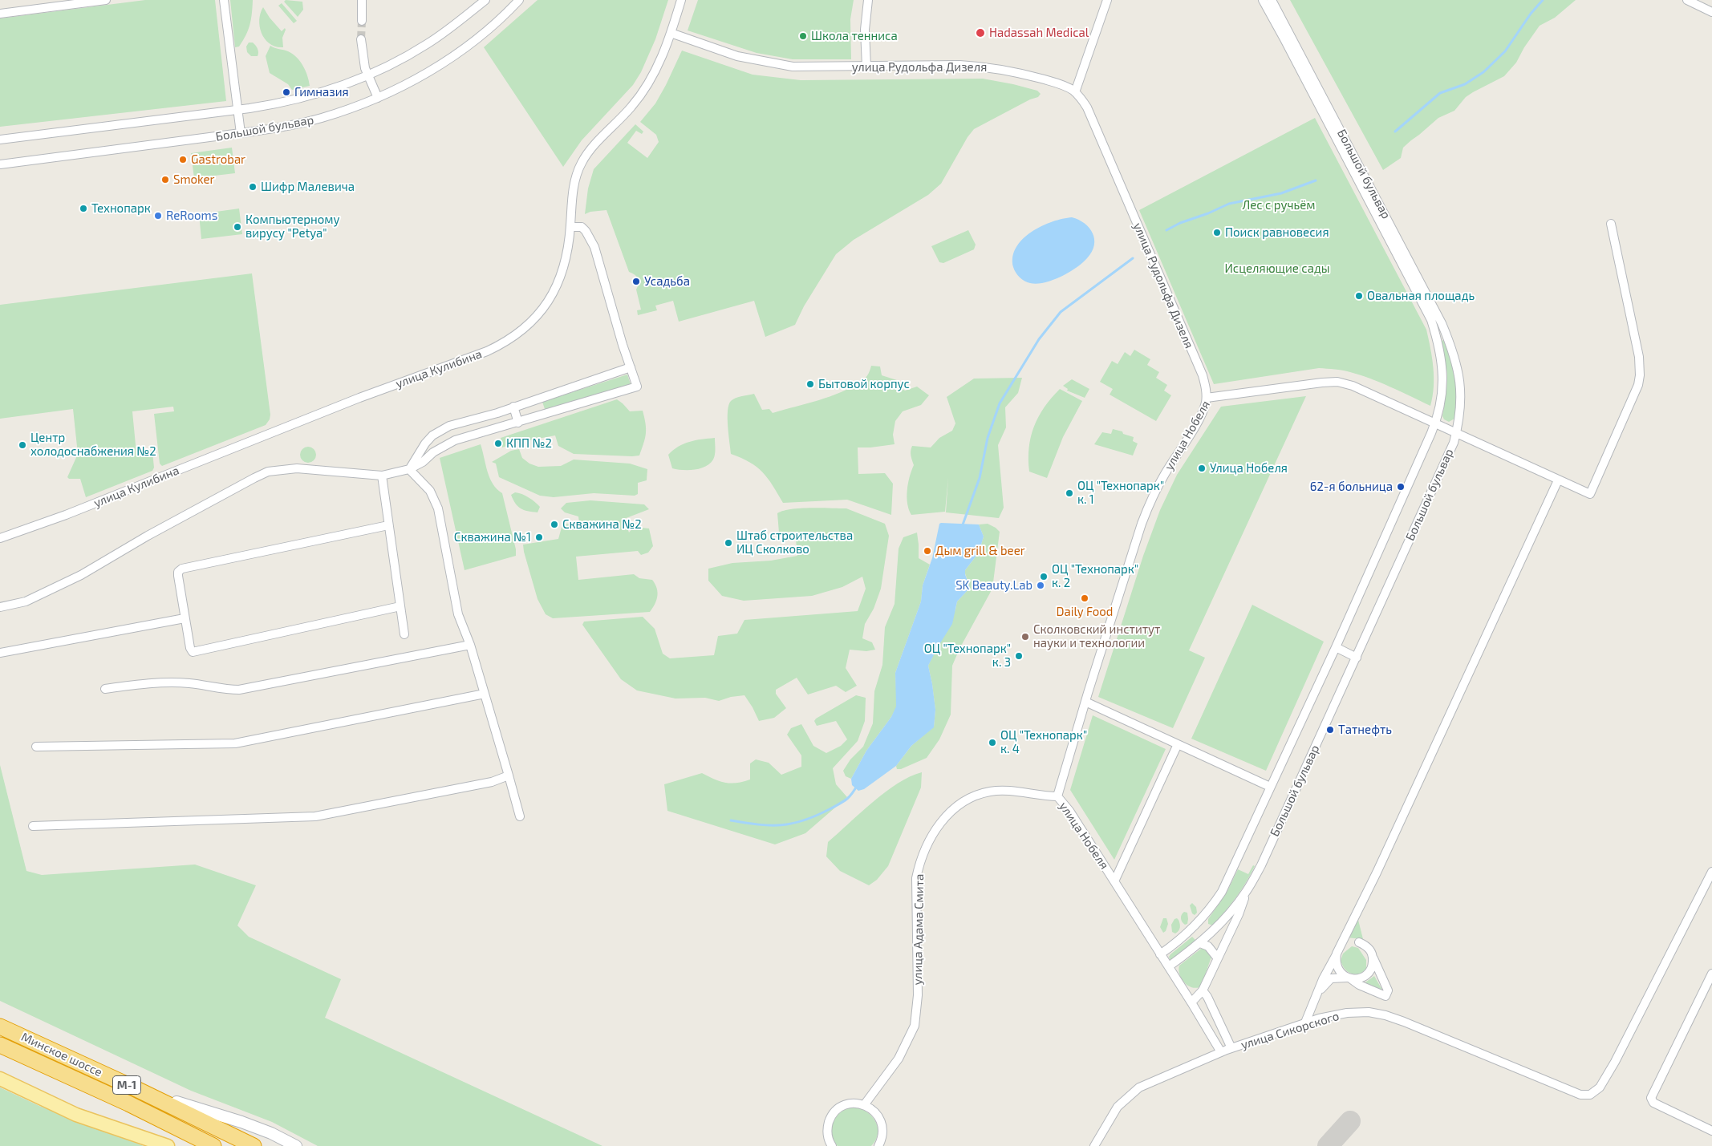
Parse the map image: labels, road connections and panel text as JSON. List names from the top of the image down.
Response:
{
  "streets": {
    "highway": ["Минское шоссе", "М-1"],
    "street": [
      "улица Рудольфа Дизеля",
      "Большой бульвар",
      "улица Кулибина",
      "улица Нобеля",
      "улица Адама Смита",
      "улица Сикорского"
    ]
  },
  "crossings": [
    ["улица Рудольфа Дизеля", "улица Кулибина"],
    ["улица Рудольфа Дизеля", "улица Нобеля"],
    ["Большой бульвар", "улица Нобеля"],
    ["улица Нобеля", "улица Адама Смита"],
    ["улица Нобеля", "улица Сикорского"]
  ],
  "parks": ["Лес с ручьём", "Исцеляющие сады"],
  "places": [
    "Hadassah Medical",
    "Школа тенниса",
    "Гимназия",
    "Gastrobar",
    "Smoker",
    "Шифр Малевича",
    "Технопарк",
    "ReRooms",
    "Компьютерному вирусу \"Petya\"",
    "Поиск равновесия",
    "Усадьба",
    "Овальная площадь",
    "Бытовой корпус",
    "КПП №2",
    "Центр холодоснабжения №2",
    "Улица Нобеля",
    "62-я больница",
    "ОЦ \"Технопарк\" к. 1",
    "Скважина №2",
    "Скважина №1",
    "Штаб строительства ИЦ Сколково",
    "Дым grill & beer",
    "ОЦ \"Технопарк\" к. 2",
    "SK Beauty.Lab",
    "Daily Food",
    "Сколковский институт науки и технологии",
    "ОЦ \"Технопарк\" к. 3",
    "Татнефть",
    "ОЦ \"Технопарк\" к. 4"
  ]
}
